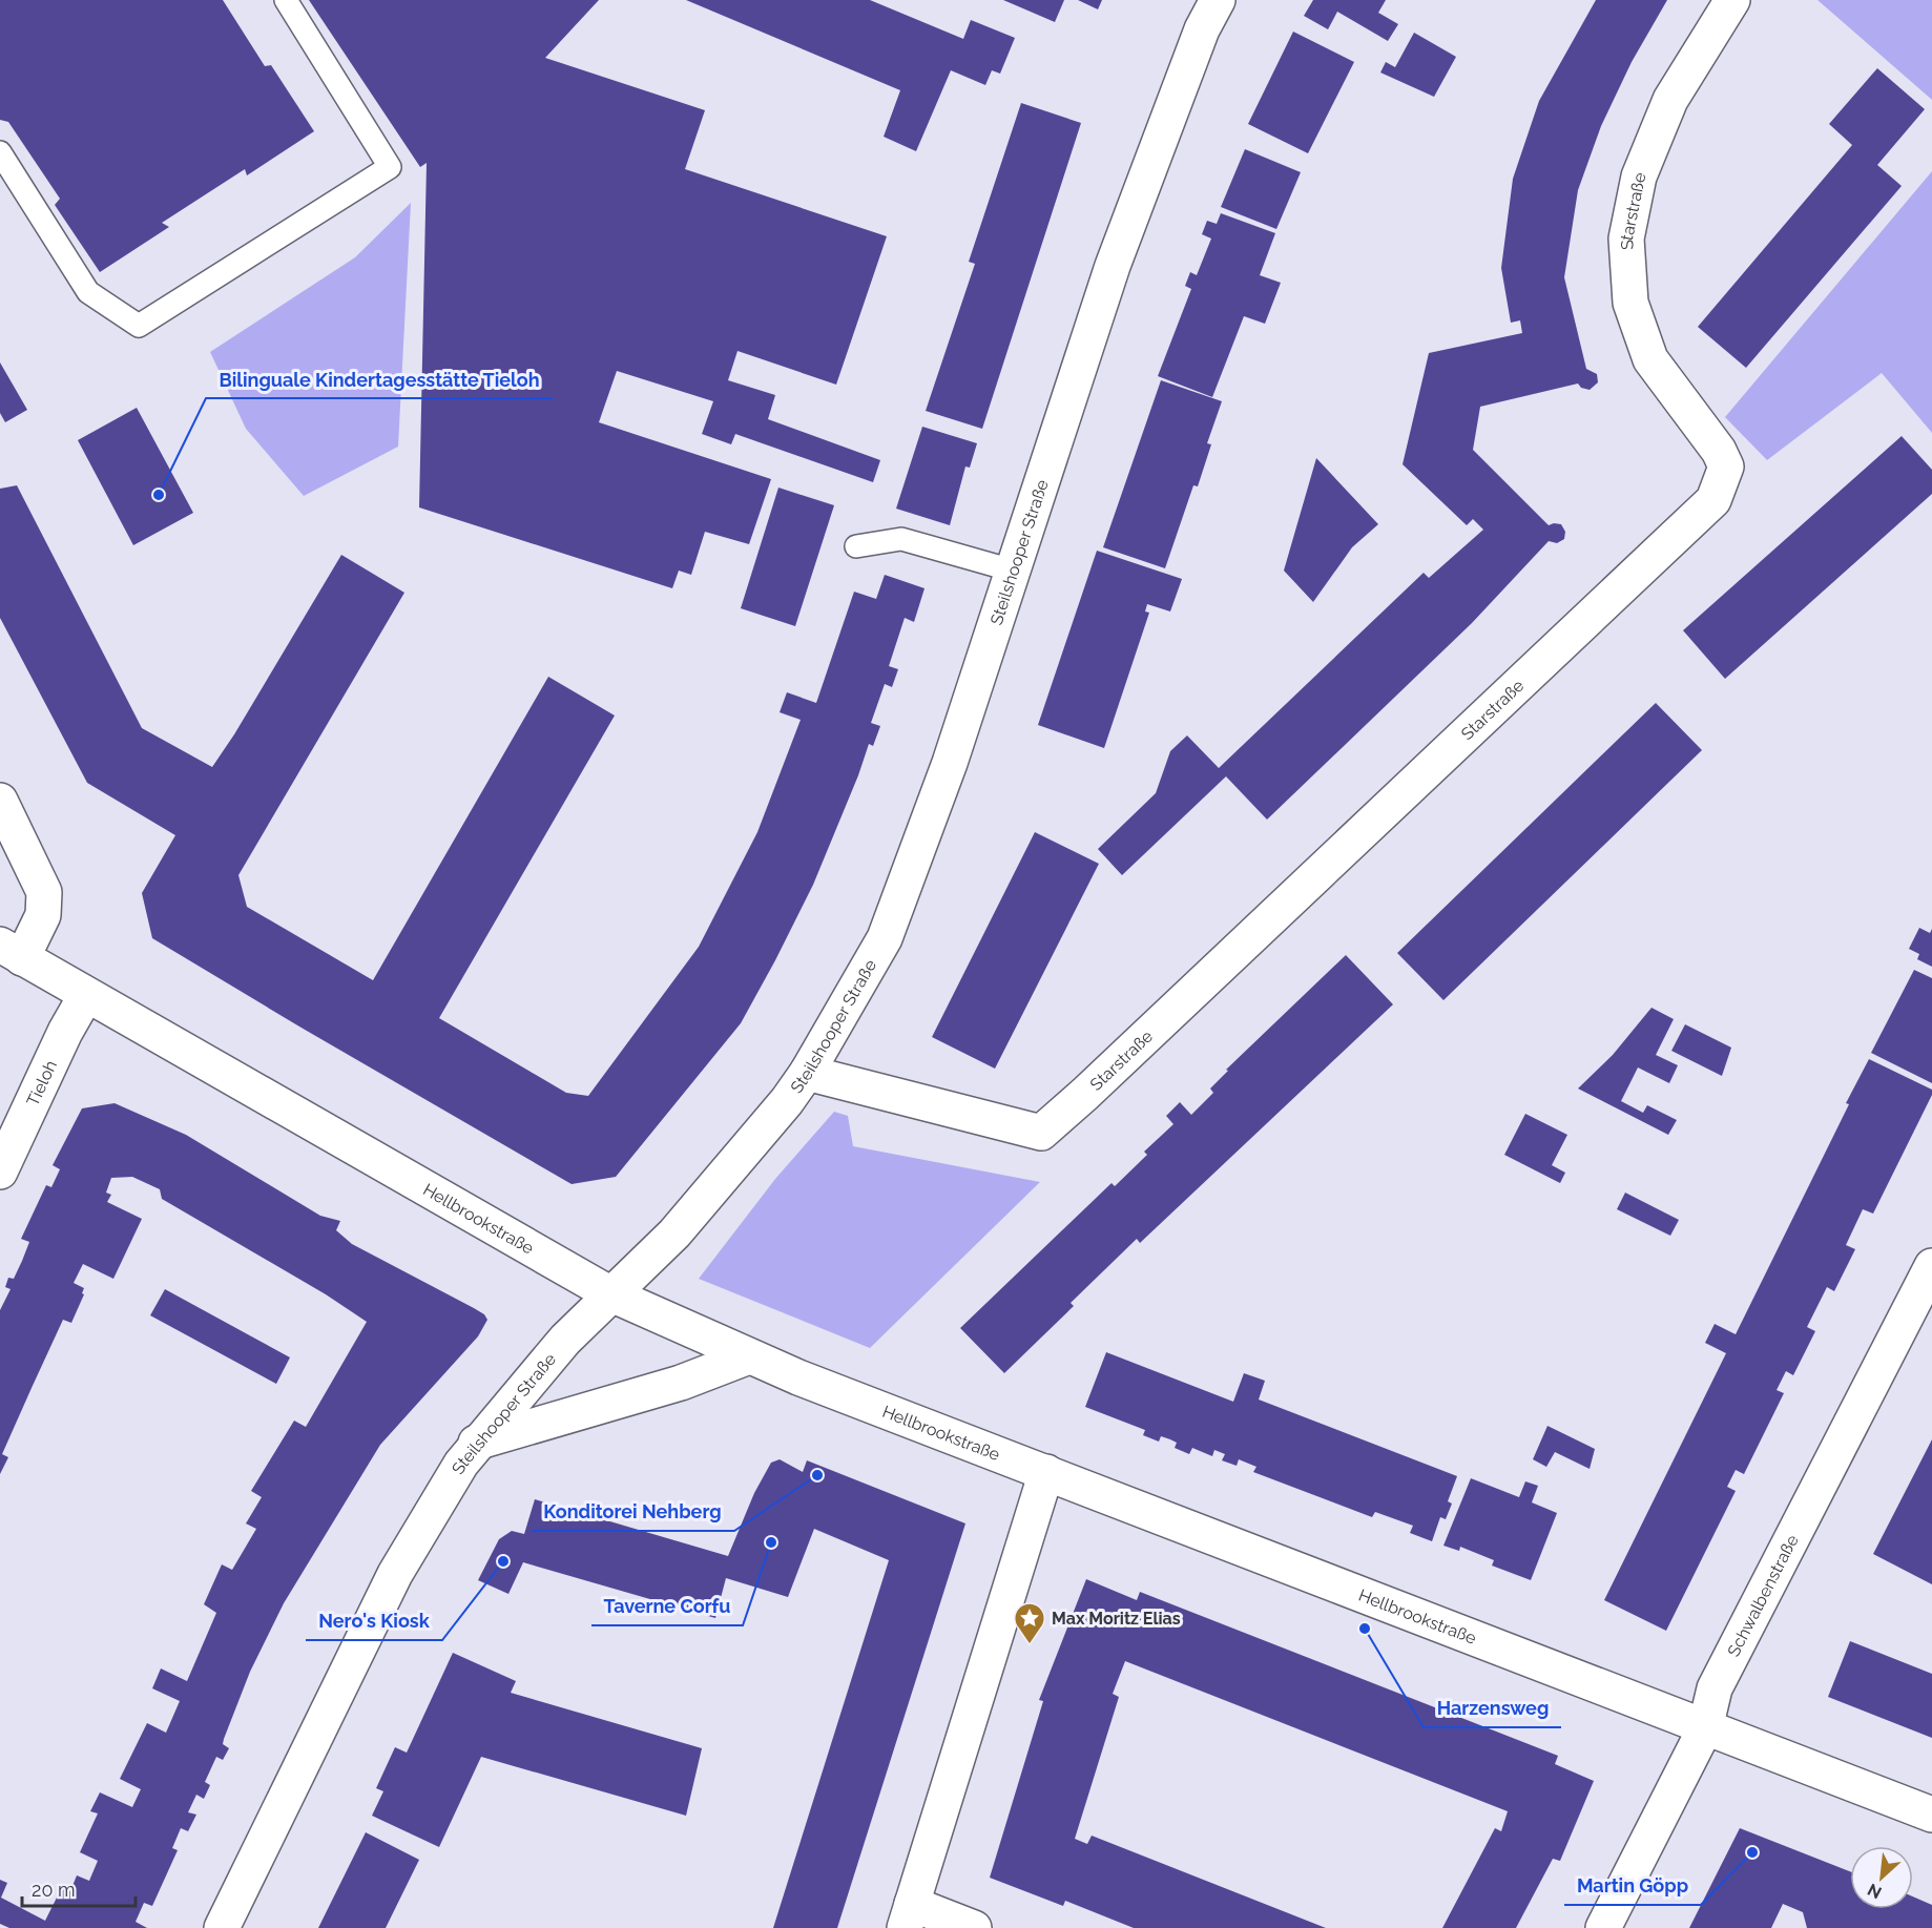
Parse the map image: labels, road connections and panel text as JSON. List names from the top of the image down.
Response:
{
  "streets": {
    "street": [
      "Starstraße",
      "Steilshooper Straße",
      "Tieloh",
      "Hellbrookstraße",
      "Schwalbenstraße"
    ]
  },
  "crossings": [
    ["Starstraße", "Steilshooper Straße"],
    ["Steilshooper Straße", "Hellbrookstraße"],
    ["Tieloh", "Hellbrookstraße"],
    ["Hellbrookstraße", "Schwalbenstraße"]
  ],
  "places": {
    "other": [
      "Bilinguale Kindertagesstätte Tieloh",
      "Konditorei Nehberg",
      "Taverne Corfu",
      "Nero's Kiosk",
      "Harzensweg",
      "Martin Göpp"
    ],
    "place": ["Max Moritz Elias"]
  },
  "scale_bar": "20 m",
  "north": "bottom left"
}
